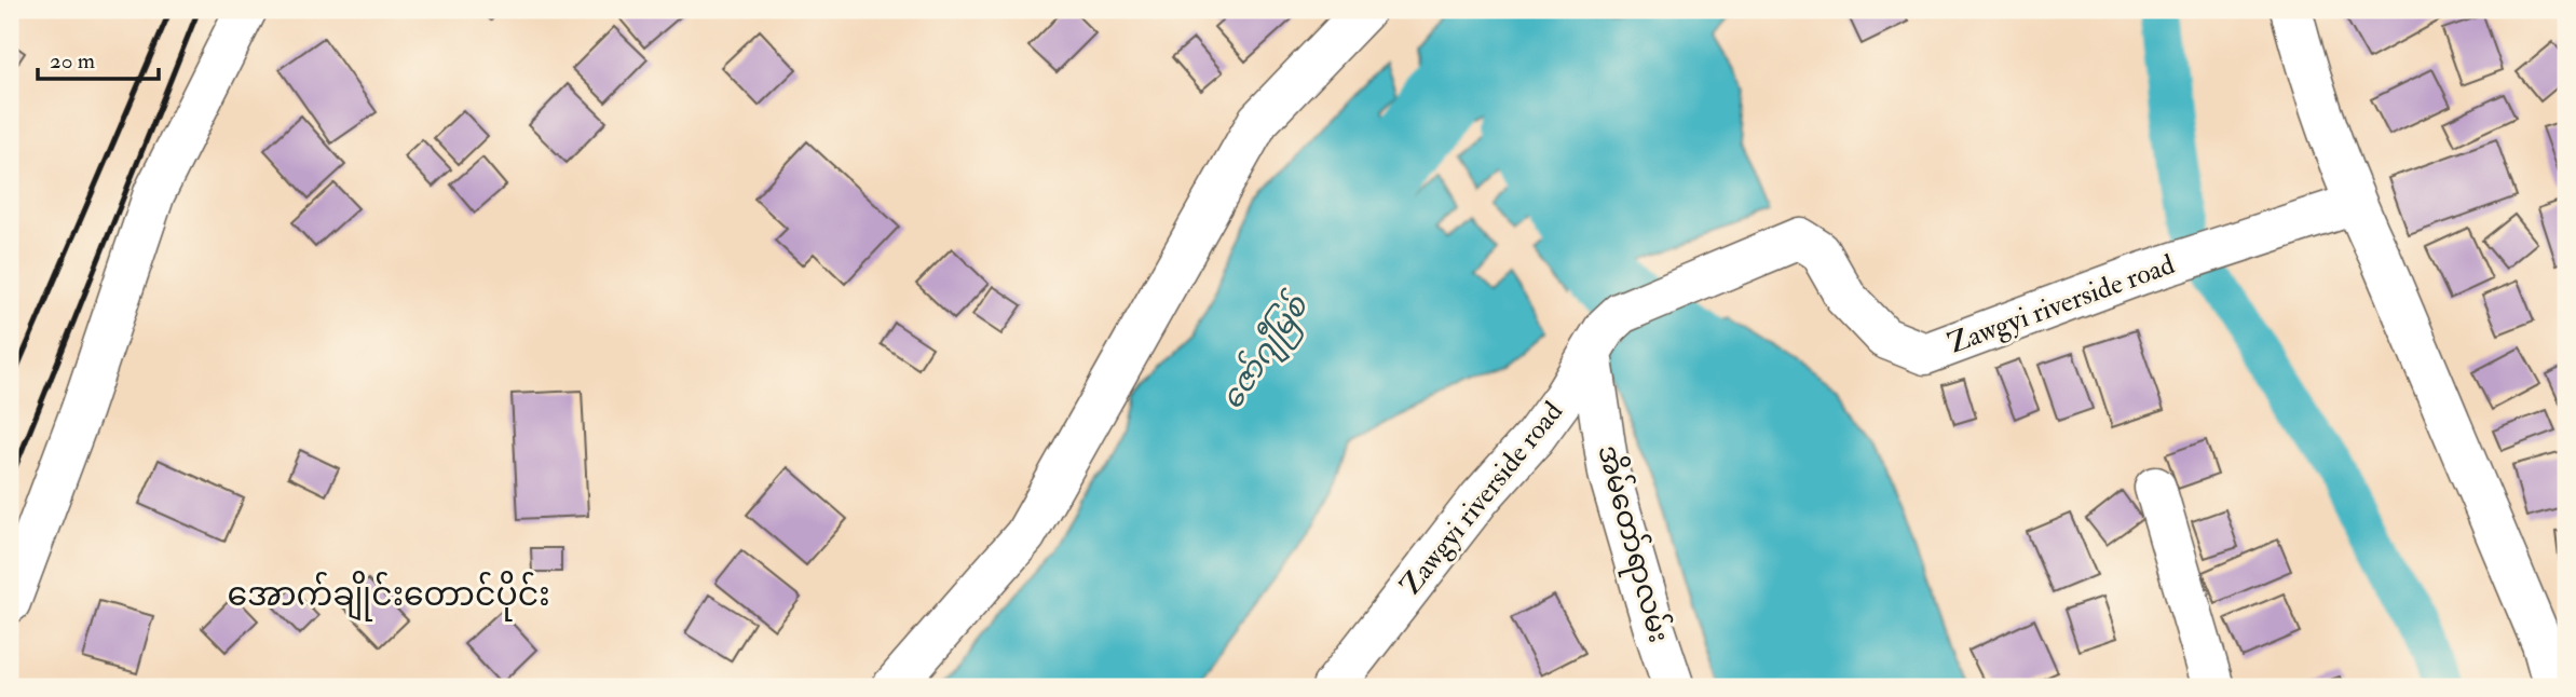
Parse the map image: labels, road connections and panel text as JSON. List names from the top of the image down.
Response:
{
  "streets": {
    "street": ["Zawgyi riverside road", "အိမ်တော်ရာလမ်း"]
  },
  "crossings": [
    ["Zawgyi riverside road", "အိမ်တော်ရာလမ်း"]
  ],
  "districts": ["အောက်ချိုင်းတောင်ပိုင်း"],
  "water": ["ဇော်ဂျီမြစ်"],
  "scale_bar": "20 m"
}
